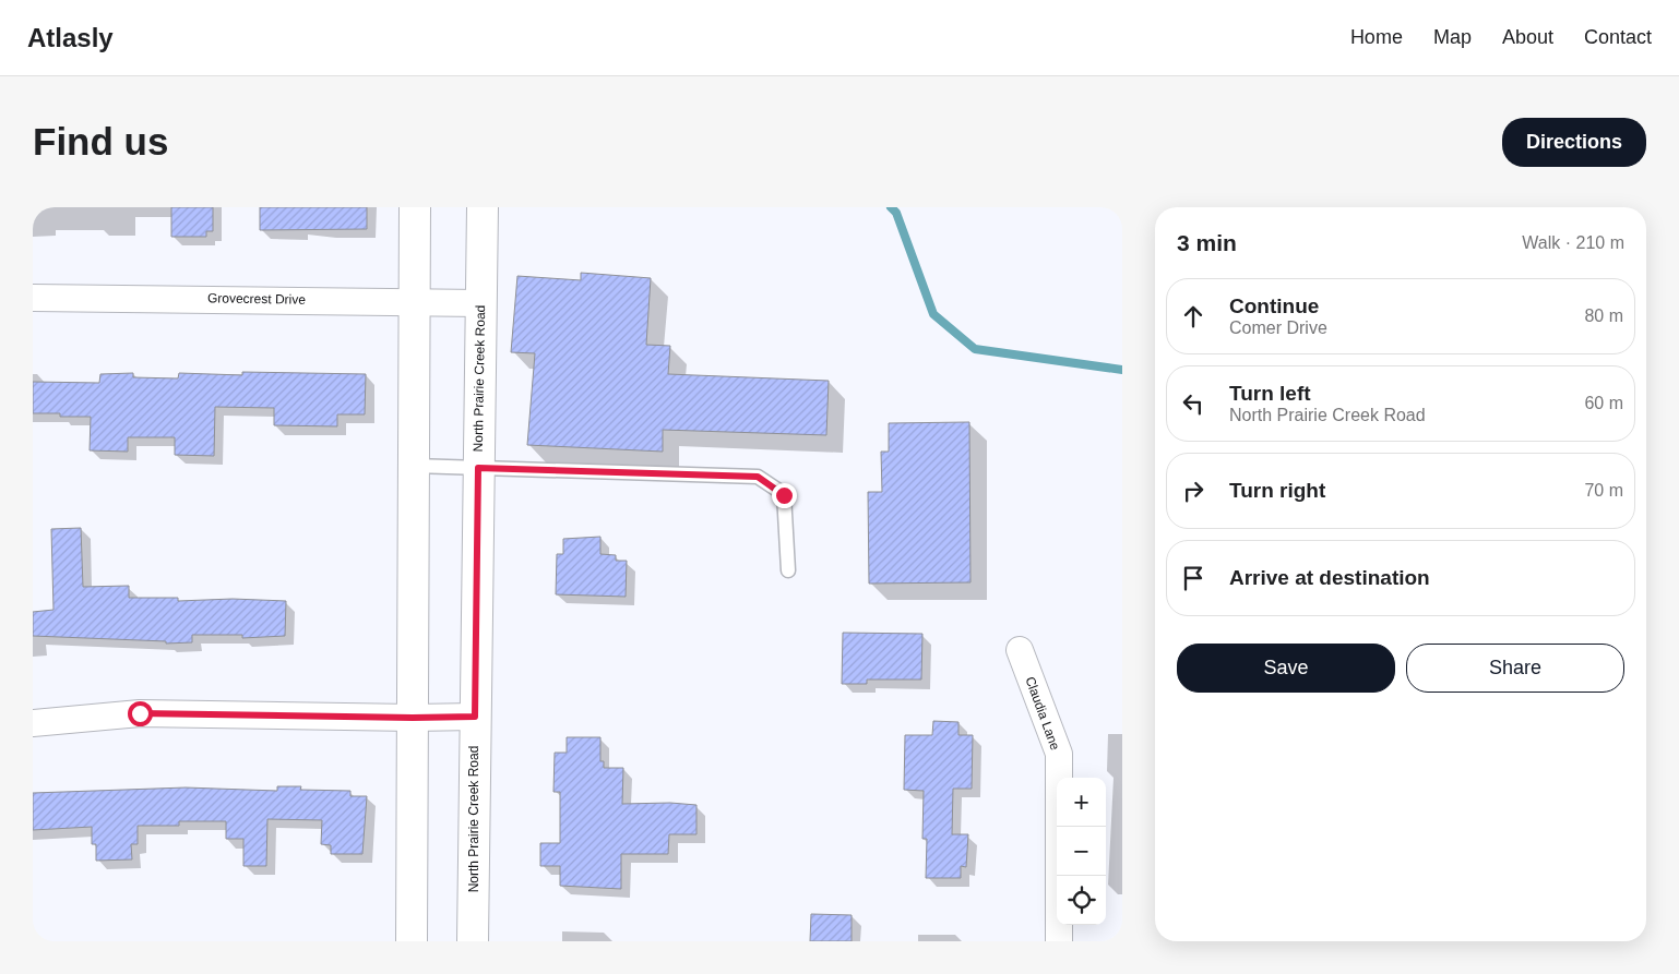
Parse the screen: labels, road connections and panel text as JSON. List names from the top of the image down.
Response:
{
  "streets": {
    "main road": ["North Prairie Creek Road"],
    "street": ["Grovecrest Drive", "Claudia Lane"]
  },
  "crossings": [
    ["Grovecrest Drive", "North Prairie Creek Road"]
  ],
  "page": {
    "header": "Atlasly",
    "nav": [
      "Home",
      "Map",
      "About",
      "Contact"
    ],
    "buttons": [
      "Directions",
      ["Save", "Share"]
    ],
    "title": "Find us",
    "heading": ["3 min", "Walk · 210 m"],
    "list": [
      ["Continue", "Comer Drive", "80 m"],
      ["Turn left", "North Prairie Creek Road", "60 m"],
      ["Turn right", "70 m"],
      "Arrive at destination"
    ],
    "map_buttons": ["+", "−"]
  }
}
